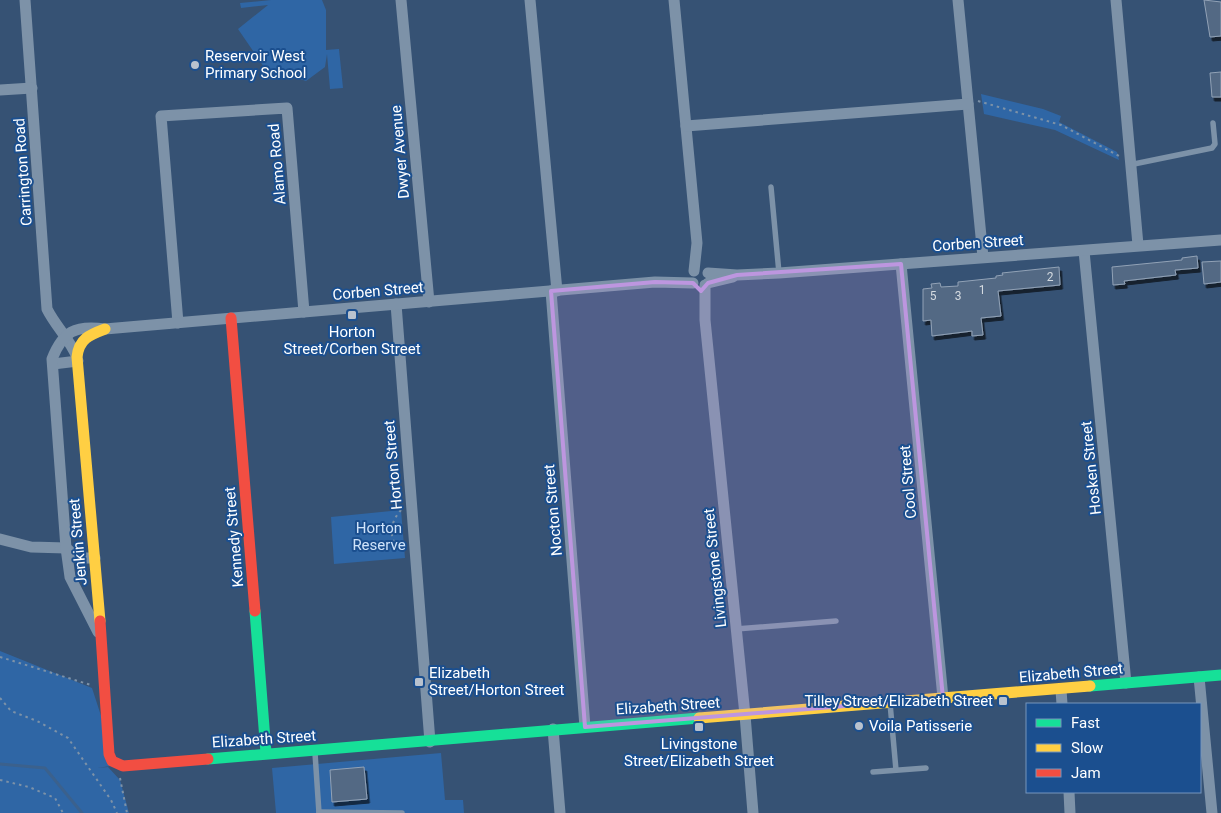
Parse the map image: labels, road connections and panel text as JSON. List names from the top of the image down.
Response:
{
  "streets": {
    "street": [
      "Dwyer Avenue",
      "Alamo Road",
      "Carrington Road",
      "Corben Street",
      "Horton Street",
      "Hosken Street",
      "Cool Street",
      "Nocton Street",
      "Kennedy Street",
      "Jenkin Street",
      "Livingstone Street",
      "Elizabeth Street"
    ]
  },
  "crossings": [
    ["Dwyer Avenue", "Corben Street"],
    ["Alamo Road", "Corben Street"],
    ["Carrington Road", "Jenkin Street"],
    ["Corben Street", "Horton Street"],
    ["Corben Street", "Hosken Street"],
    ["Corben Street", "Cool Street"],
    ["Corben Street", "Nocton Street"],
    ["Corben Street", "Kennedy Street"],
    ["Corben Street", "Livingstone Street"],
    ["Horton Street", "Elizabeth Street"],
    ["Hosken Street", "Elizabeth Street"],
    ["Cool Street", "Elizabeth Street"],
    ["Nocton Street", "Elizabeth Street"],
    ["Kennedy Street", "Elizabeth Street"],
    ["Jenkin Street", "Elizabeth Street"],
    ["Livingstone Street", "Elizabeth Street"]
  ],
  "parks": ["Horton Reserve"],
  "places": {
    "other": ["Reservoir West Primary School", "Voila Patisserie"],
    "transit": [
      "Horton Street/Corben Street",
      "Elizabeth Street/Horton Street",
      "Tilley Street/Elizabeth Street",
      "Livingstone Street/Elizabeth Street"
    ]
  },
  "house_numbers": [
    "2",
    "1",
    "5",
    "3"
  ],
  "legend": ["Fast", "Slow", "Jam"]
}
